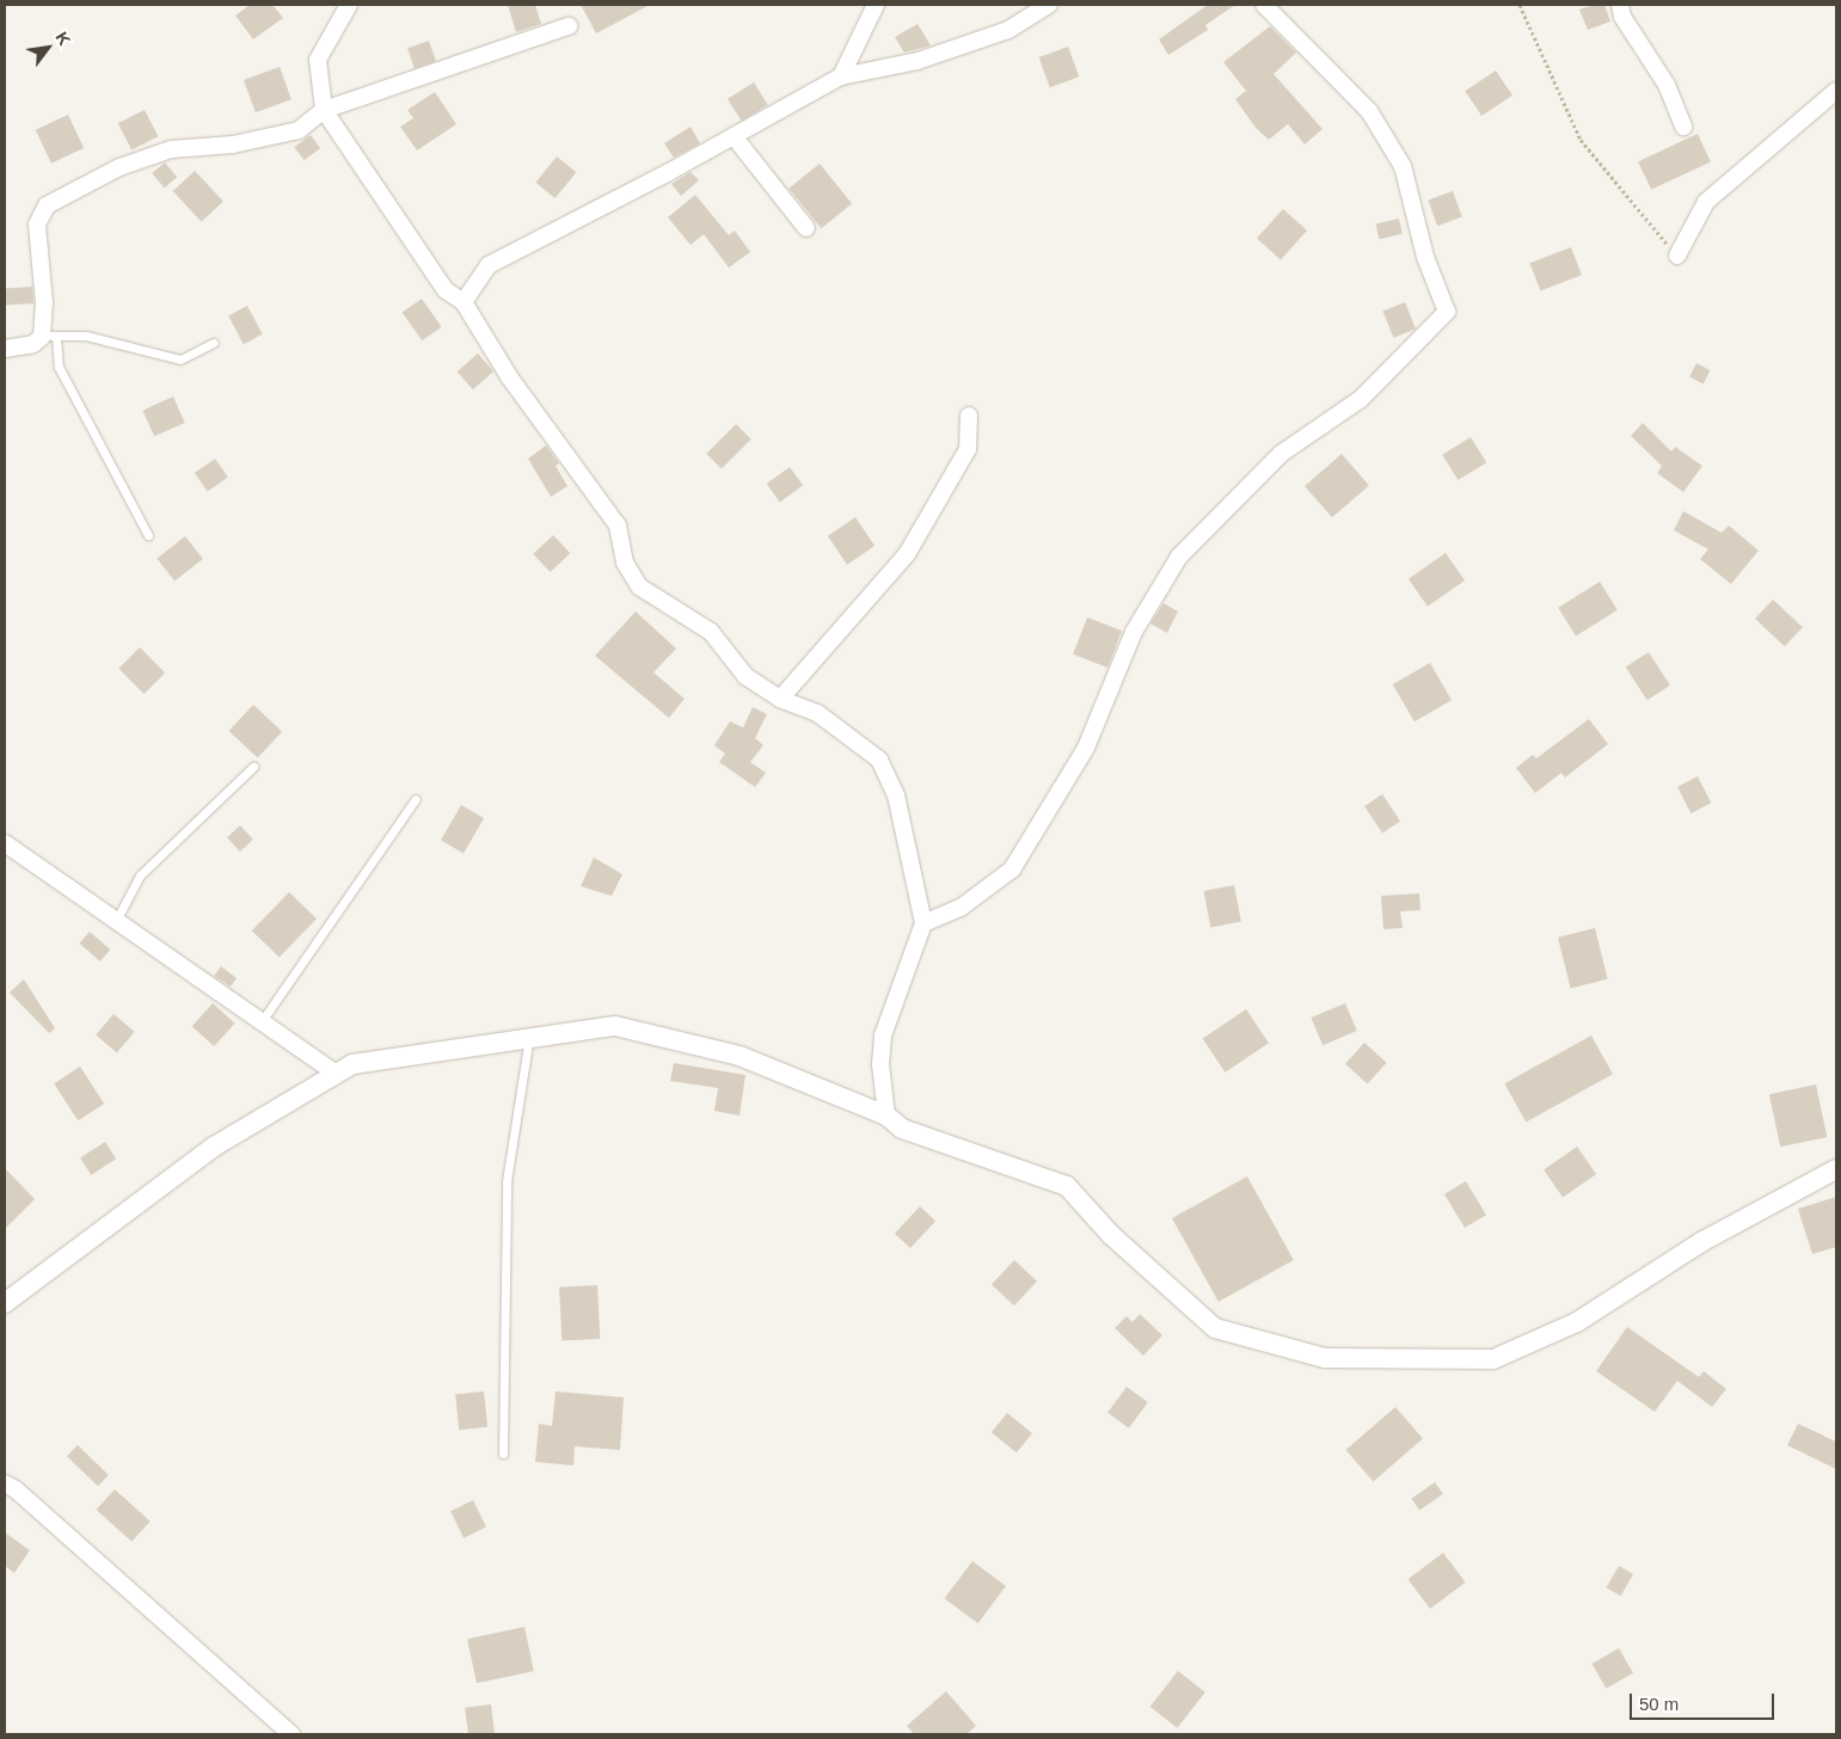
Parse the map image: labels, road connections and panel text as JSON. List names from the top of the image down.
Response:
{
  "scale_bar": "50 m",
  "north": "top right"
}
